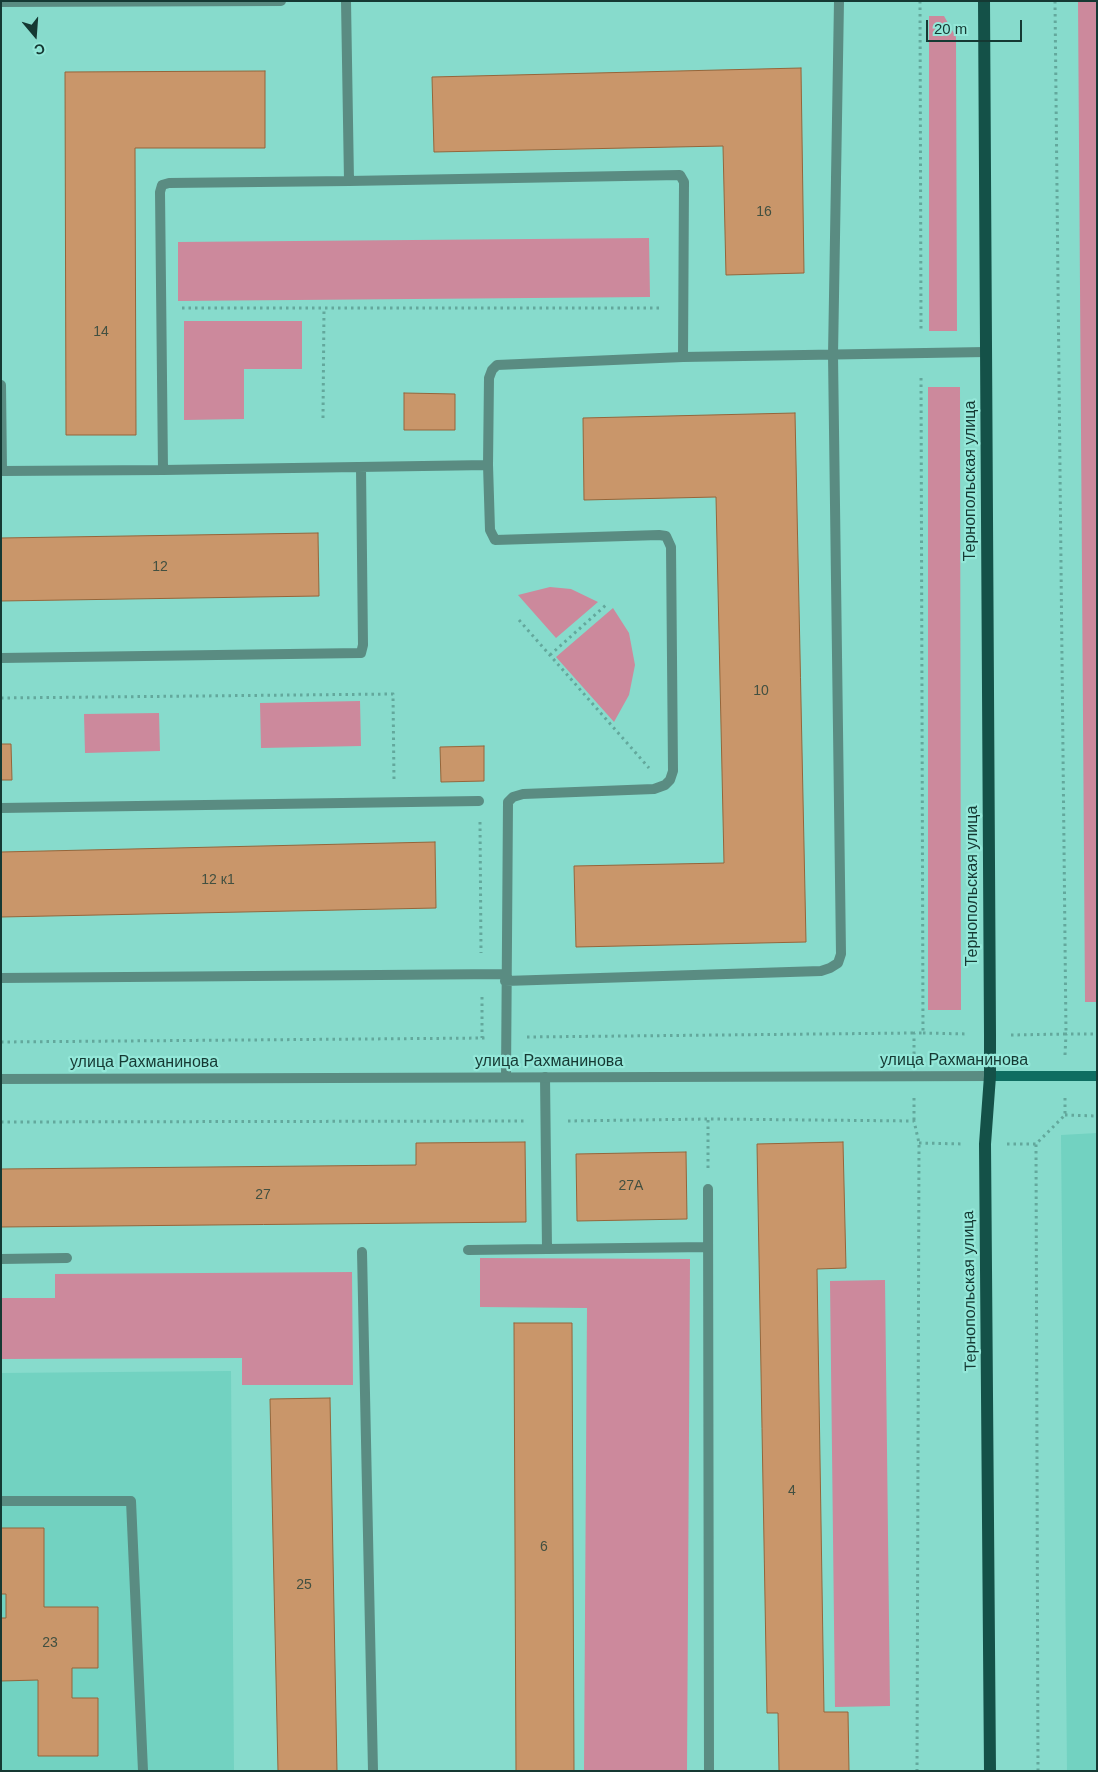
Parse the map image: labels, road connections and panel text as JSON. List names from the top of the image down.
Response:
{
  "streets": {
    "main road": ["Тернопольская улица", "улица Рахманинова"]
  },
  "crossings": [
    ["Тернопольская улица", "улица Рахманинова"]
  ],
  "house_numbers": [
    "16",
    "14",
    "12",
    "10",
    "12 к1",
    "27А",
    "27",
    "4",
    "6",
    "25",
    "23"
  ],
  "scale_bar": "20 m",
  "north": "bottom"
}
